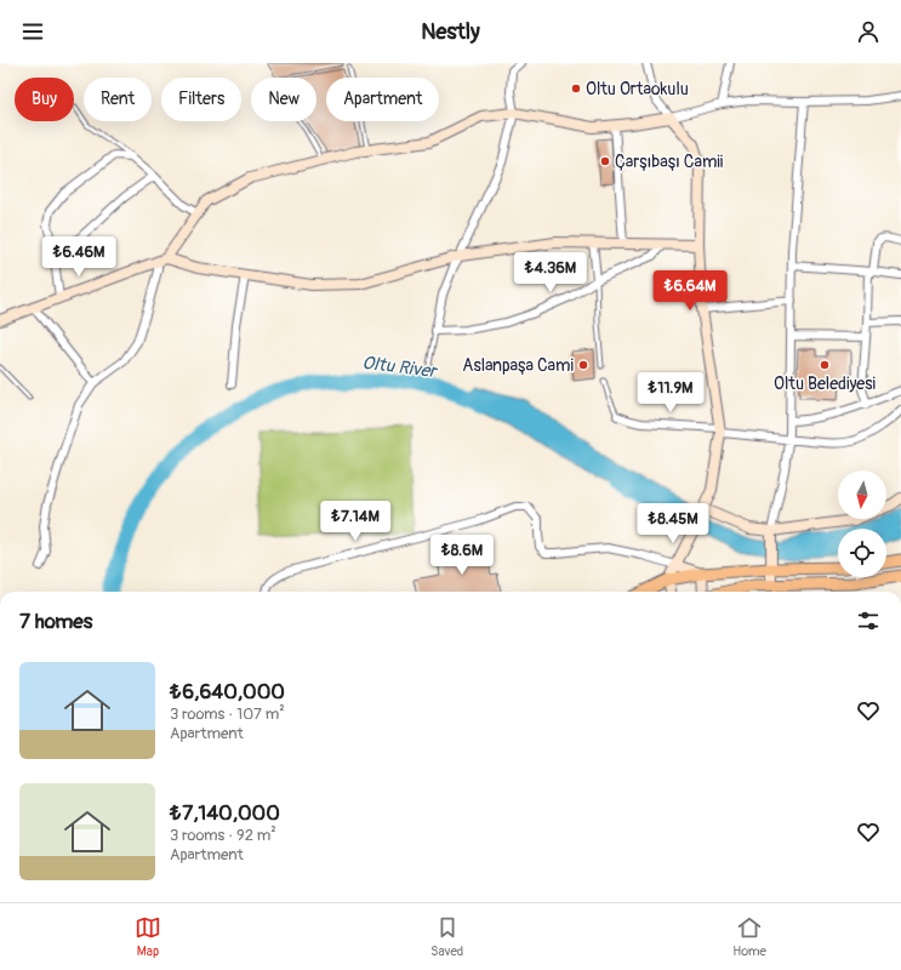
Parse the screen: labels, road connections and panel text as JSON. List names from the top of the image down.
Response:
{
  "water": ["Oltu River"],
  "places": [
    "Oltu Ortaokulu",
    "Çarşıbaşı Camii",
    "Aslanpaşa Cami",
    "Oltu Belediyesi"
  ],
  "north": "bottom",
  "page": {
    "header": "Nestly",
    "chip": [
      "Buy",
      "Rent",
      "Filters",
      "New",
      "Apartment"
    ],
    "price": [
      "₺6.46M",
      "₺4.36M",
      "₺6.64M",
      "₺11.9M",
      "₺7.14M",
      "₺8.45M",
      "₺8.6M"
    ],
    "heading": "7 homes",
    "list": [
      {
        "name": "₺6,640,000",
        "note": "3 rooms · 107 m² · Apartment"
      },
      {
        "name": "₺7,140,000",
        "note": "3 rooms · 92 m² · Apartment"
      }
    ],
    "tabs": ["Map", "Saved", "Home"]
  }
}
